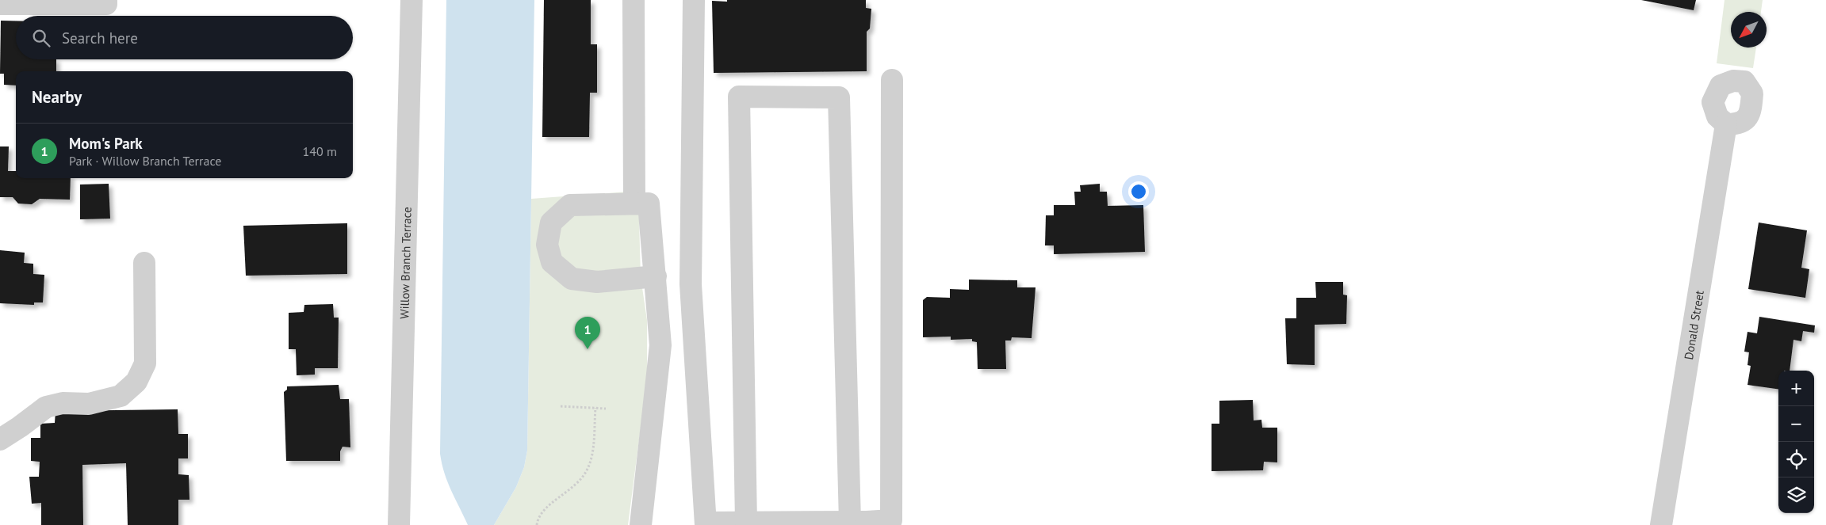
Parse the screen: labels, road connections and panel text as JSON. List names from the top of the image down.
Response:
{
  "streets": {
    "street": ["Willow Branch Terrace", "Donald Street"]
  },
  "north": "bottom left",
  "page": {
    "search": "Search here",
    "heading": "Nearby",
    "list": [
      {
        "mark": "1",
        "name": "Mom's Park",
        "note": "Park · Willow Branch Terrace",
        "value": "140 m"
      }
    ],
    "pins": "1",
    "map_buttons": ["+", "−"]
  }
}
